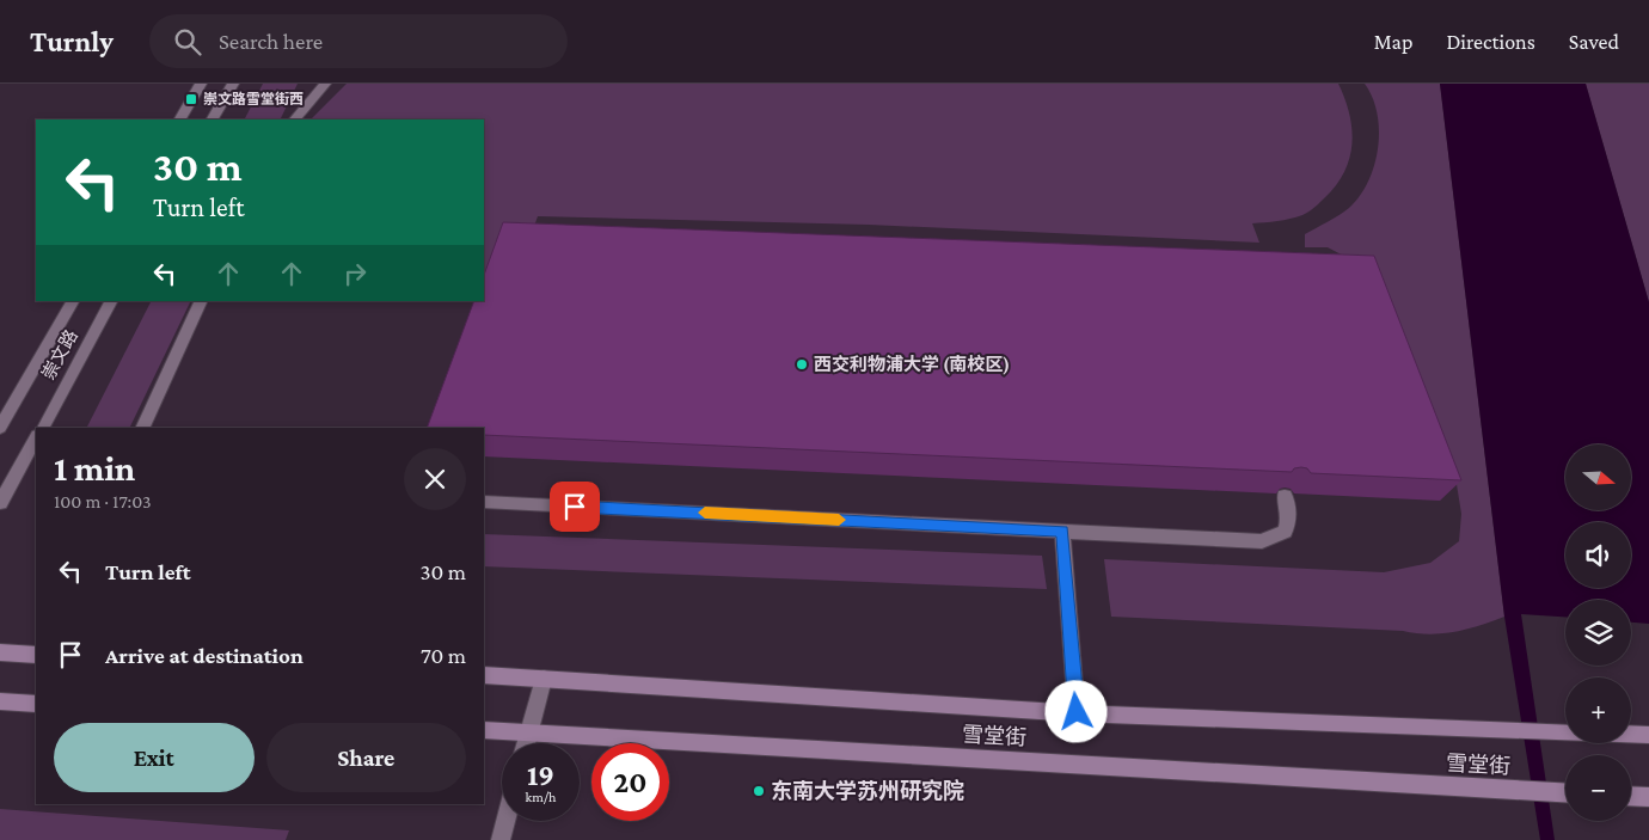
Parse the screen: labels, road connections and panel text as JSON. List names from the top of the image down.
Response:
{
  "streets": {
    "main road": ["雪堂街"],
    "street": ["崇文路"]
  },
  "places": {
    "transit": ["崇文路雪堂街西"],
    "other": ["西交利物浦大学 (南校区)", "东南大学苏州研究院"]
  },
  "north": "right",
  "page": {
    "header": "Turnly",
    "search": "Search here",
    "nav": ["Map", "Directions", "Saved"],
    "turn": ["30 m", "Turn left"],
    "heading": ["1 min", "100 m · 17:03"],
    "map_buttons": ["+", "−"],
    "list": [
      {
        "name": "Turn left",
        "value": "30 m"
      },
      {
        "name": "Arrive at destination",
        "value": "70 m"
      }
    ],
    "buttons": ["Exit", "Share"],
    "speed": "19 km/h",
    "limit": "20"
  }
}
